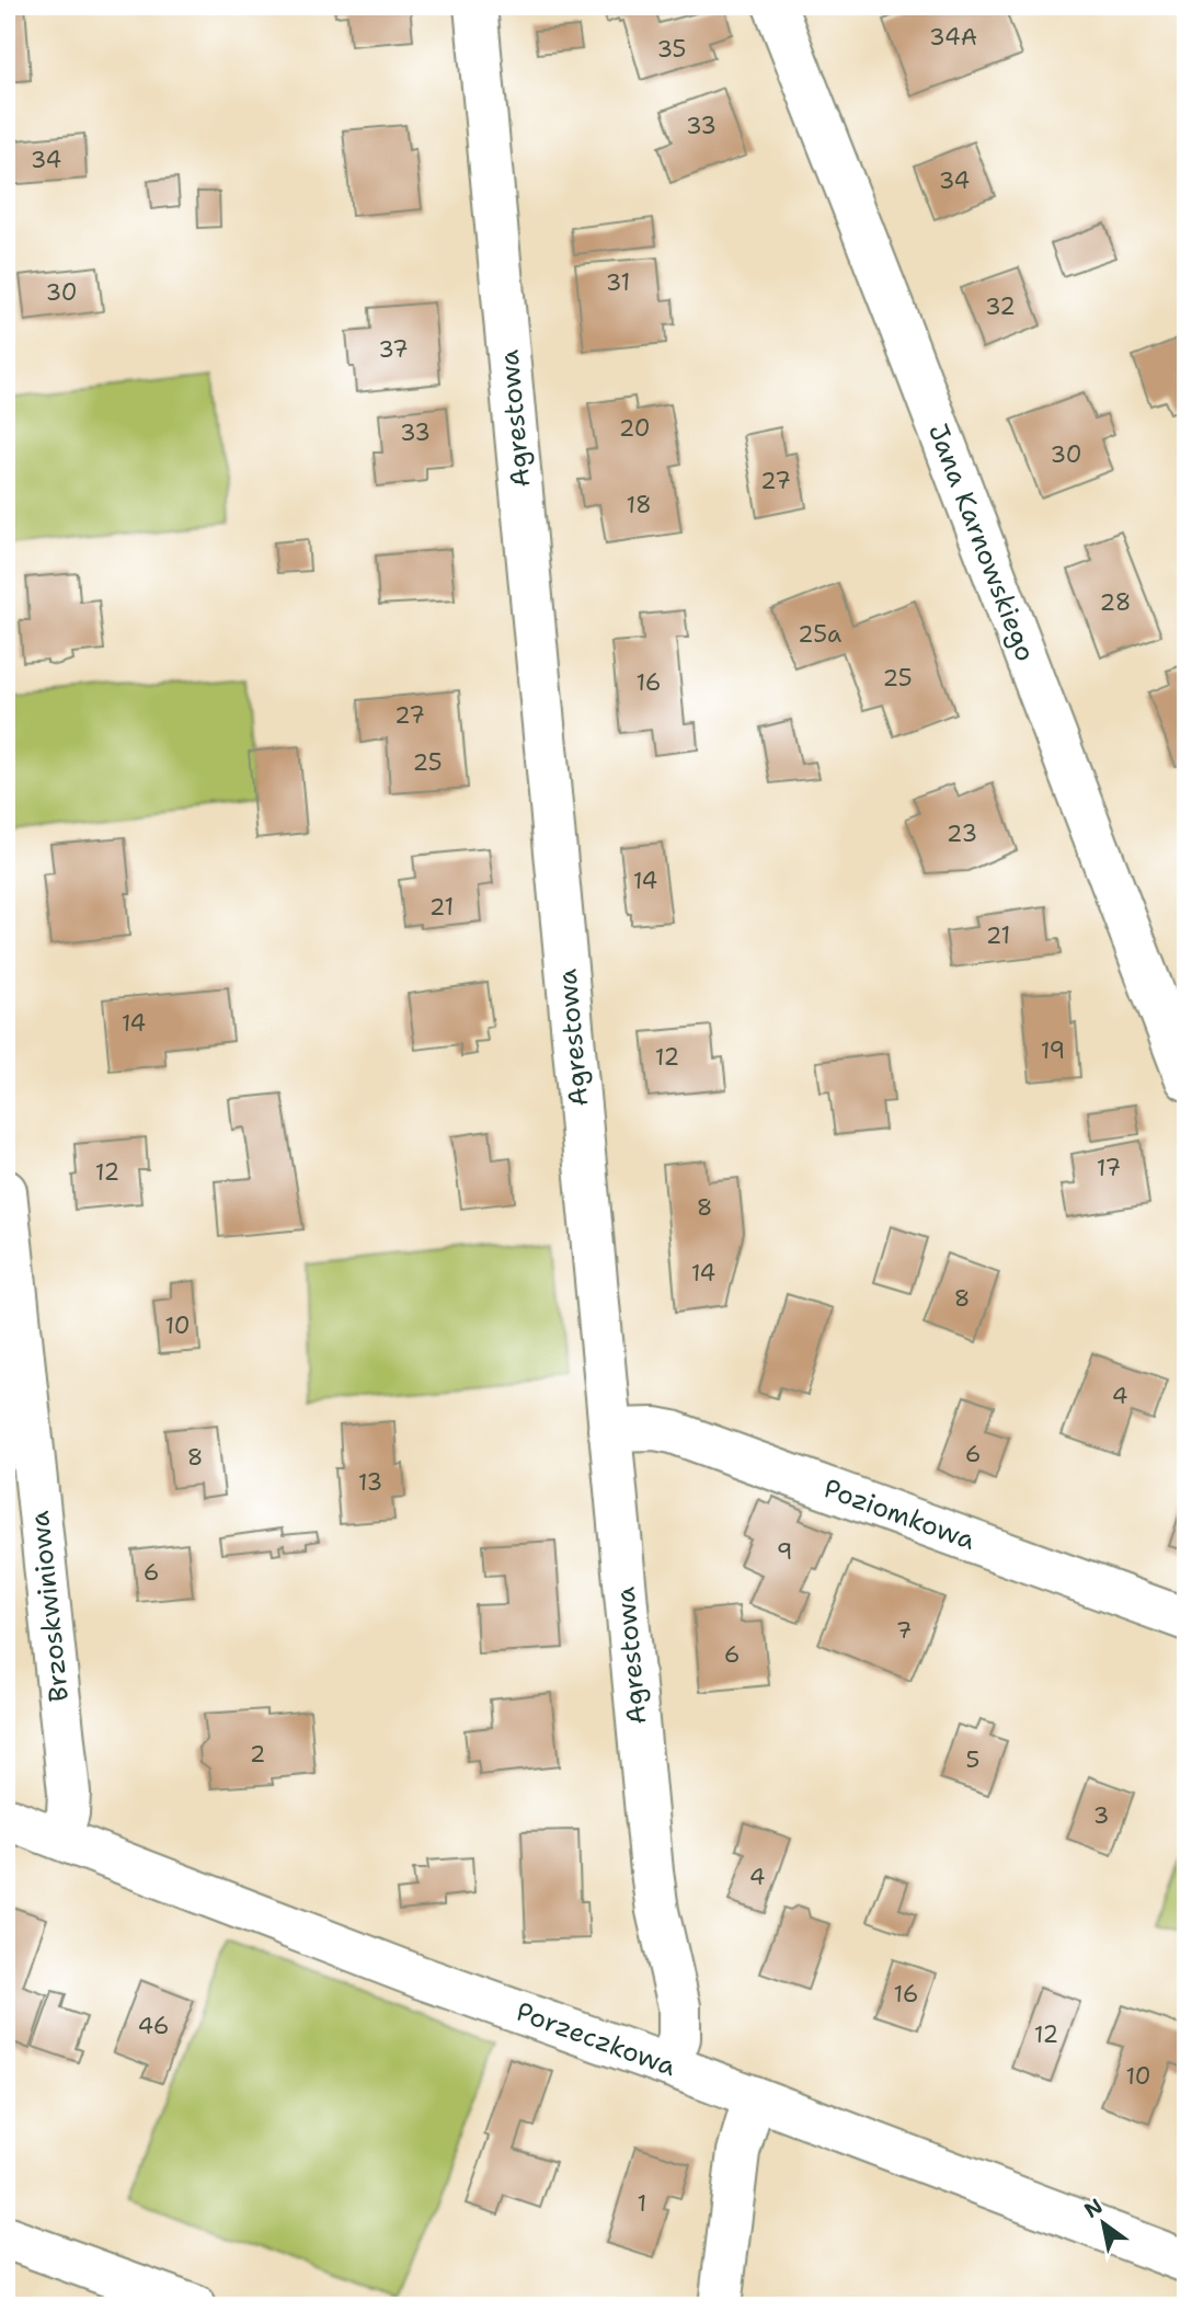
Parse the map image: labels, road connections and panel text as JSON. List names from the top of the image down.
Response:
{
  "streets": {
    "street": [
      "Agrestowa",
      "Jana Karnowskiego",
      "Poziomkowa",
      "Brzoskwiniowa",
      "Porzeczkowa"
    ]
  },
  "crossings": [
    ["Agrestowa", "Poziomkowa"],
    ["Agrestowa", "Porzeczkowa"],
    ["Brzoskwiniowa", "Porzeczkowa"]
  ],
  "house_numbers": [
    "34A",
    "35",
    "33",
    "34",
    "34",
    "31",
    "30",
    "32",
    "37",
    "20",
    "33",
    "30",
    "27",
    "18",
    "28",
    "25a",
    "25",
    "16",
    "27",
    "25",
    "23",
    "14",
    "21",
    "21",
    "14",
    "19",
    "12",
    "17",
    "12",
    "8",
    "14",
    "8",
    "10",
    "4",
    "6",
    "8",
    "13",
    "9",
    "6",
    "7",
    "6",
    "2",
    "5",
    "3",
    "4",
    "16",
    "46",
    "12",
    "10",
    "1"
  ],
  "north": "top left"
}
